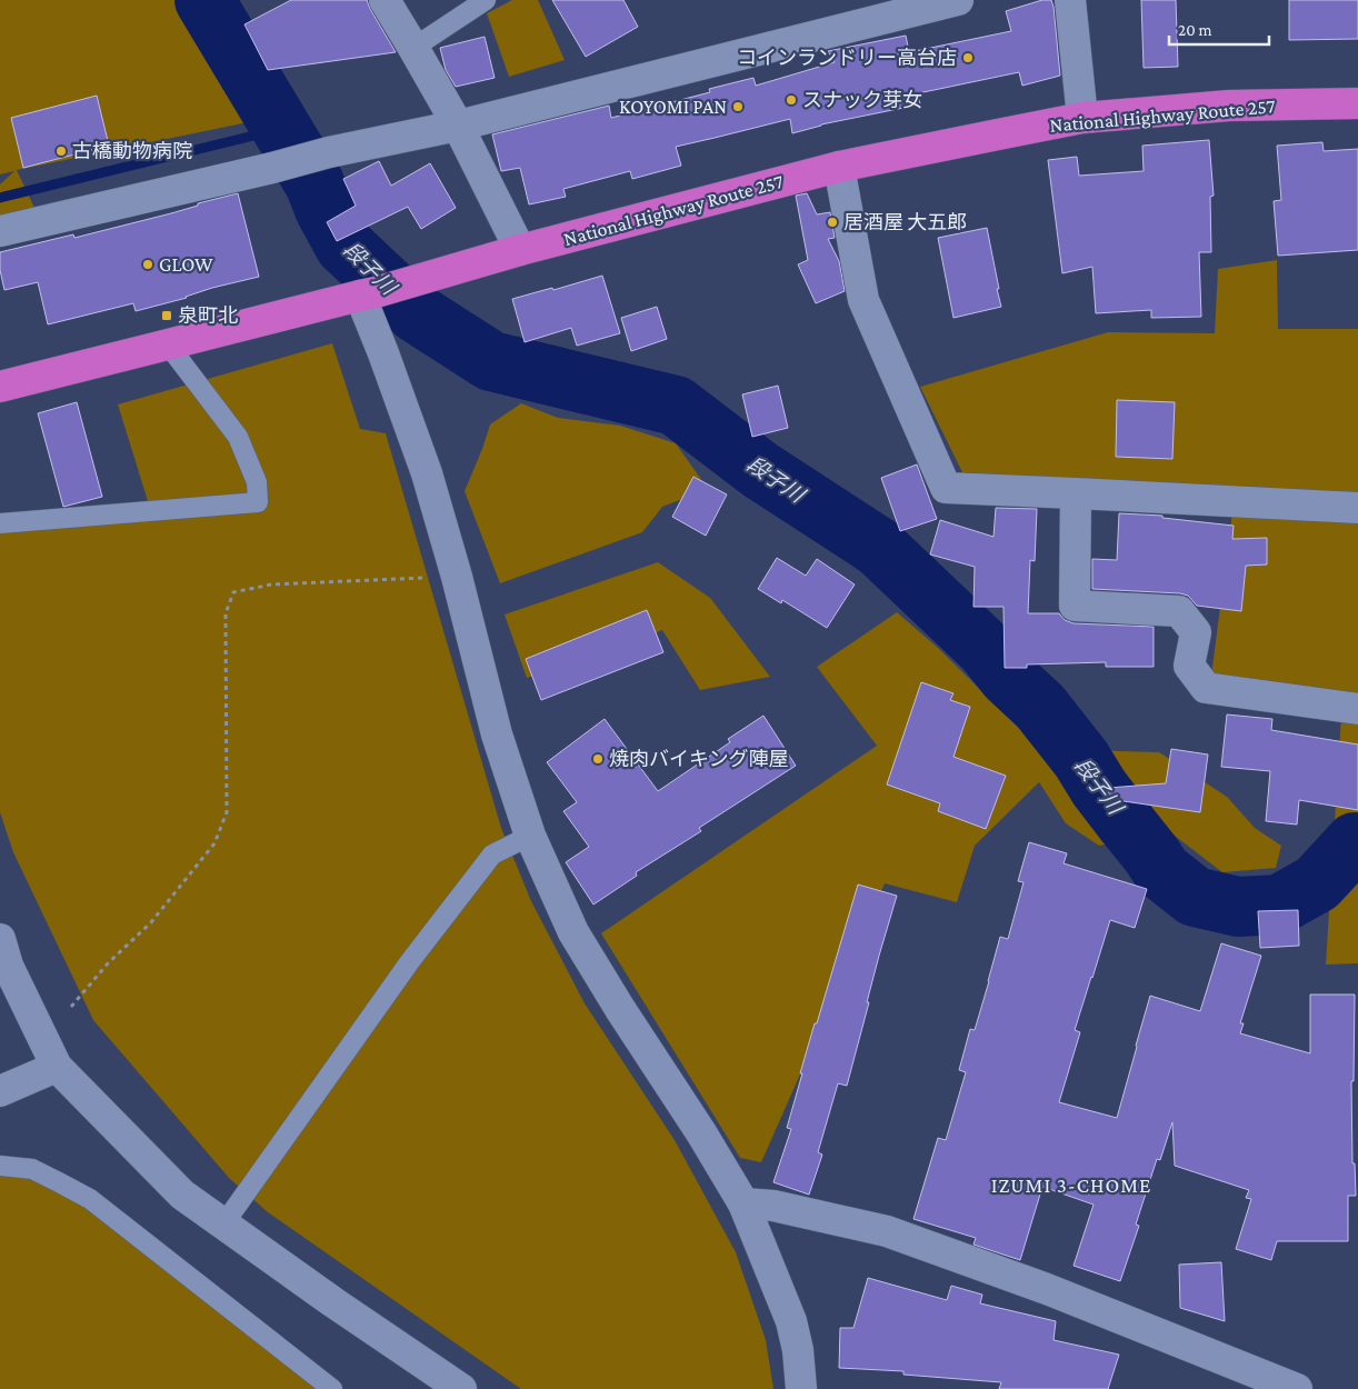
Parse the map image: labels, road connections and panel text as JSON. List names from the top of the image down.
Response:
{
  "streets": {
    "highway": ["National Highway Route 257"]
  },
  "districts": ["IZUMI 3-CHOME"],
  "water": ["段子川"],
  "places": {
    "other": [
      "コインランドリー高台店",
      "スナック芽女",
      "KOYOMI PAN",
      "古橋動物病院",
      "居酒屋 大五郎",
      "GLOW",
      "焼肉バイキング陣屋"
    ],
    "transit": ["泉町北"]
  },
  "scale_bar": "20 m"
}
